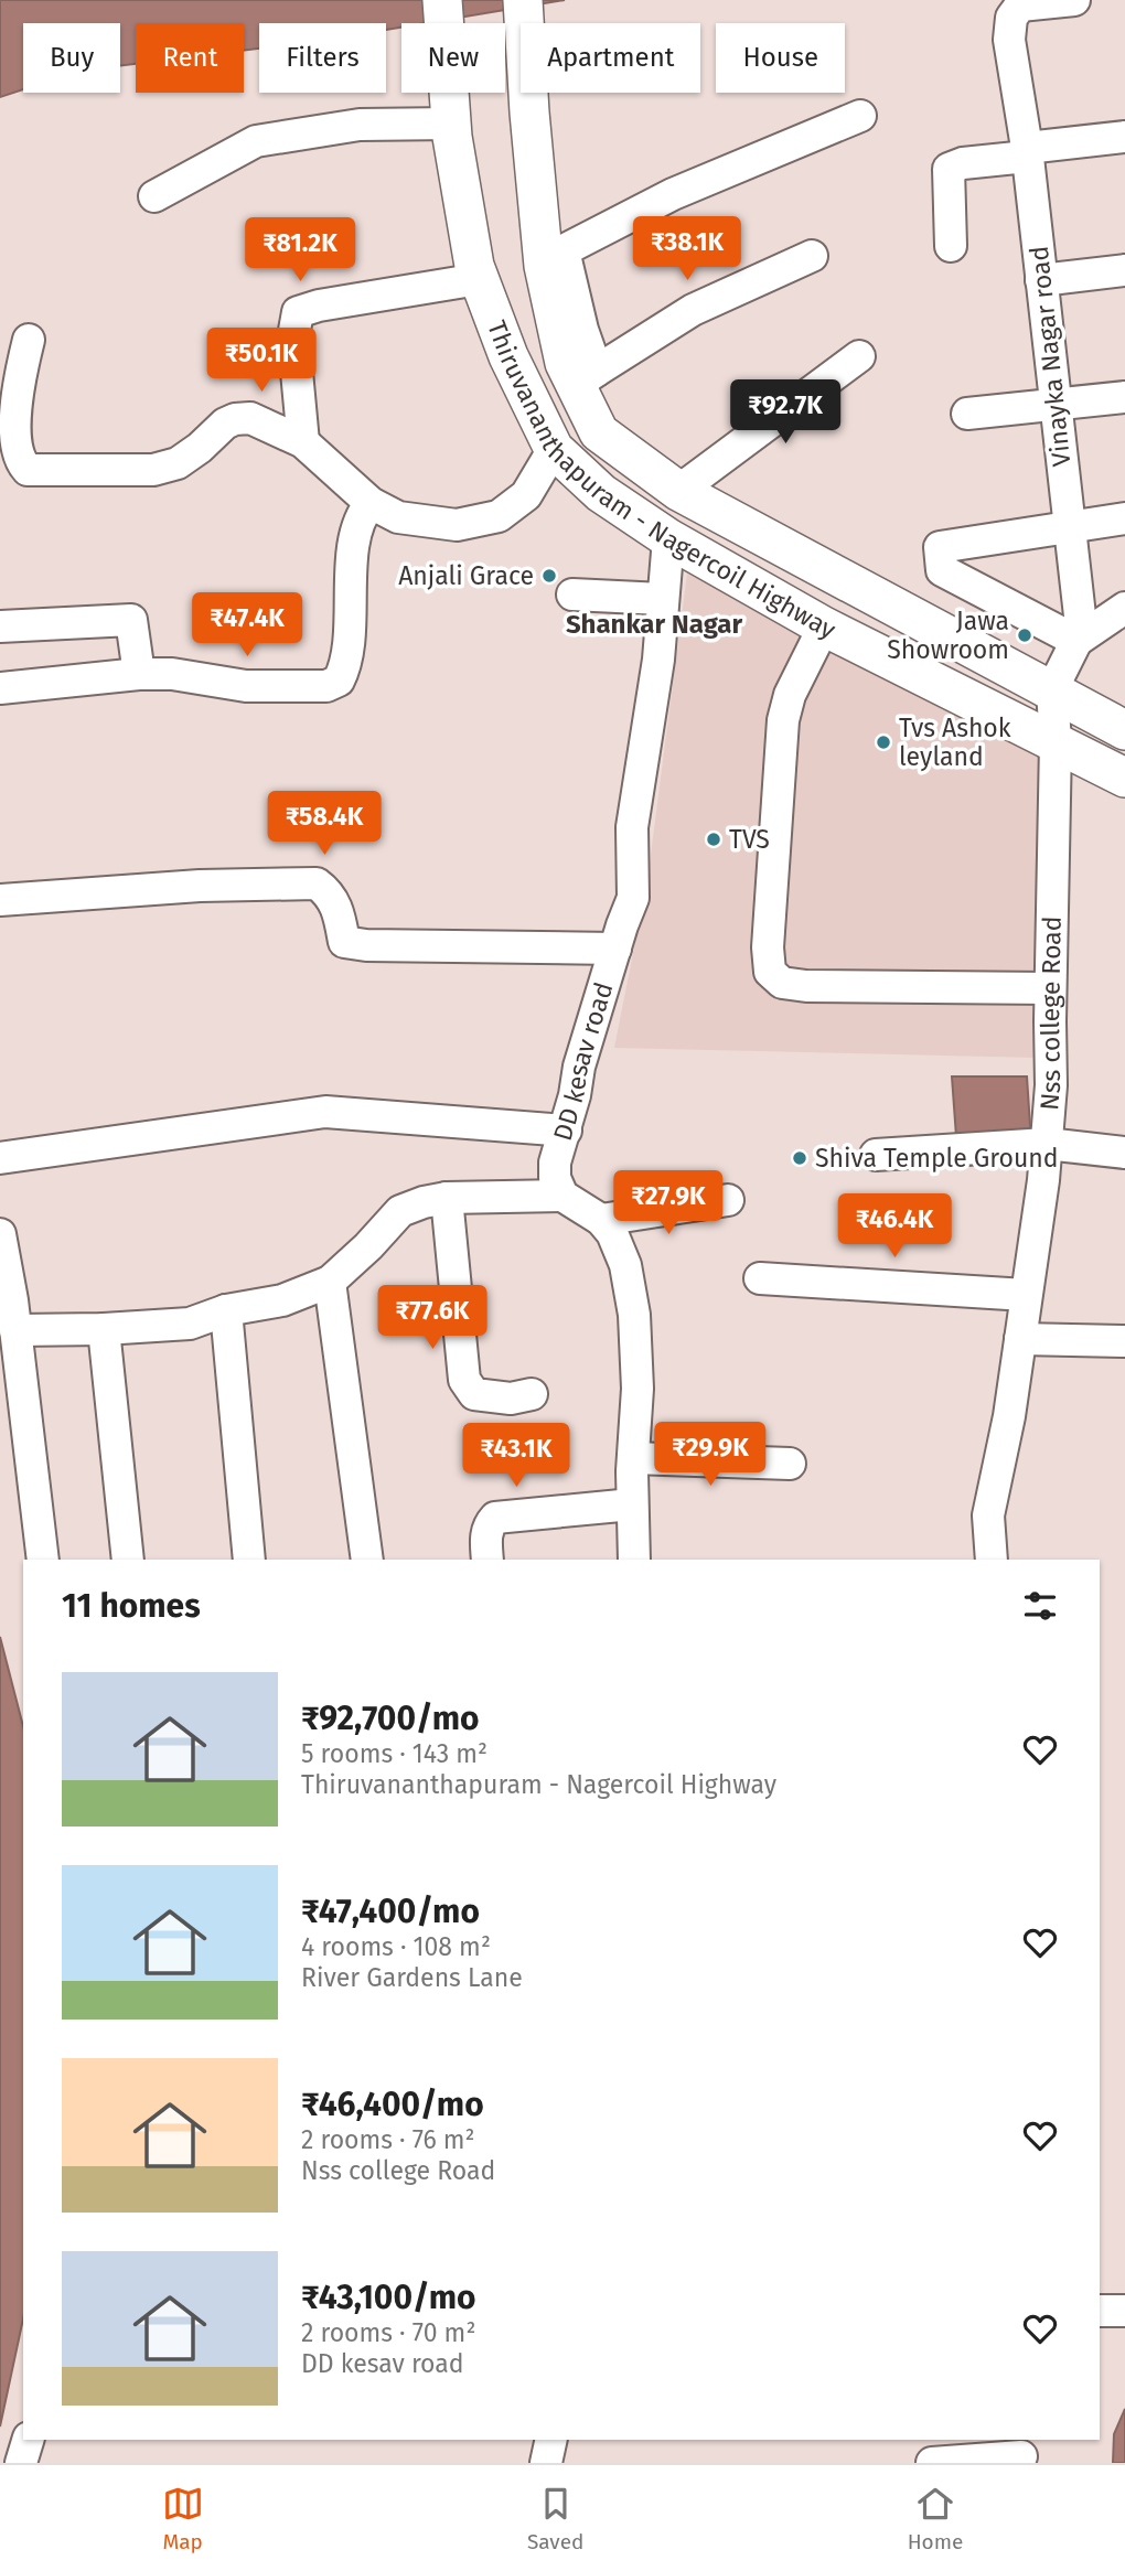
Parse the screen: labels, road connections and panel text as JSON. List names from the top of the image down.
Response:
{
  "streets": {
    "main road": ["Thiruvananthapuram - Nagercoil Highway"],
    "street": ["Vinayka Nagar road", "Nss college Road", "DD kesav road"]
  },
  "crossings": [
    ["Vinayka Nagar road", "Thiruvananthapuram - Nagercoil Highway"],
    ["Vinayka Nagar road", "Nss college Road"],
    ["Thiruvananthapuram - Nagercoil Highway", "Nss college Road"],
    ["Thiruvananthapuram - Nagercoil Highway", "DD kesav road"]
  ],
  "districts": ["Shankar Nagar"],
  "places": [
    "Anjali Grace",
    "Jawa Showroom",
    "Tvs Ashok leyland",
    "TVS",
    "Shiva Temple Ground"
  ],
  "page": {
    "chip": [
      "Buy",
      "Rent",
      "Filters",
      "New",
      "Apartment",
      "House"
    ],
    "price": [
      "₹38.1K",
      "₹81.2K",
      "₹50.1K",
      "₹92.7K",
      "₹47.4K",
      "₹58.4K",
      "₹27.9K",
      "₹46.4K",
      "₹77.6K",
      "₹29.9K",
      "₹43.1K"
    ],
    "heading": "11 homes",
    "list": [
      {
        "name": "₹92,700/mo",
        "note": "5 rooms · 143 m² · Thiruvananthapuram - Nagercoil Highway"
      },
      {
        "name": "₹47,400/mo",
        "note": "4 rooms · 108 m² · River Gardens Lane"
      },
      {
        "name": "₹46,400/mo",
        "note": "2 rooms · 76 m² · Nss college Road"
      },
      {
        "name": "₹43,100/mo",
        "note": "2 rooms · 70 m² · DD kesav road"
      }
    ],
    "tabs": ["Map", "Saved", "Home"]
  }
}
